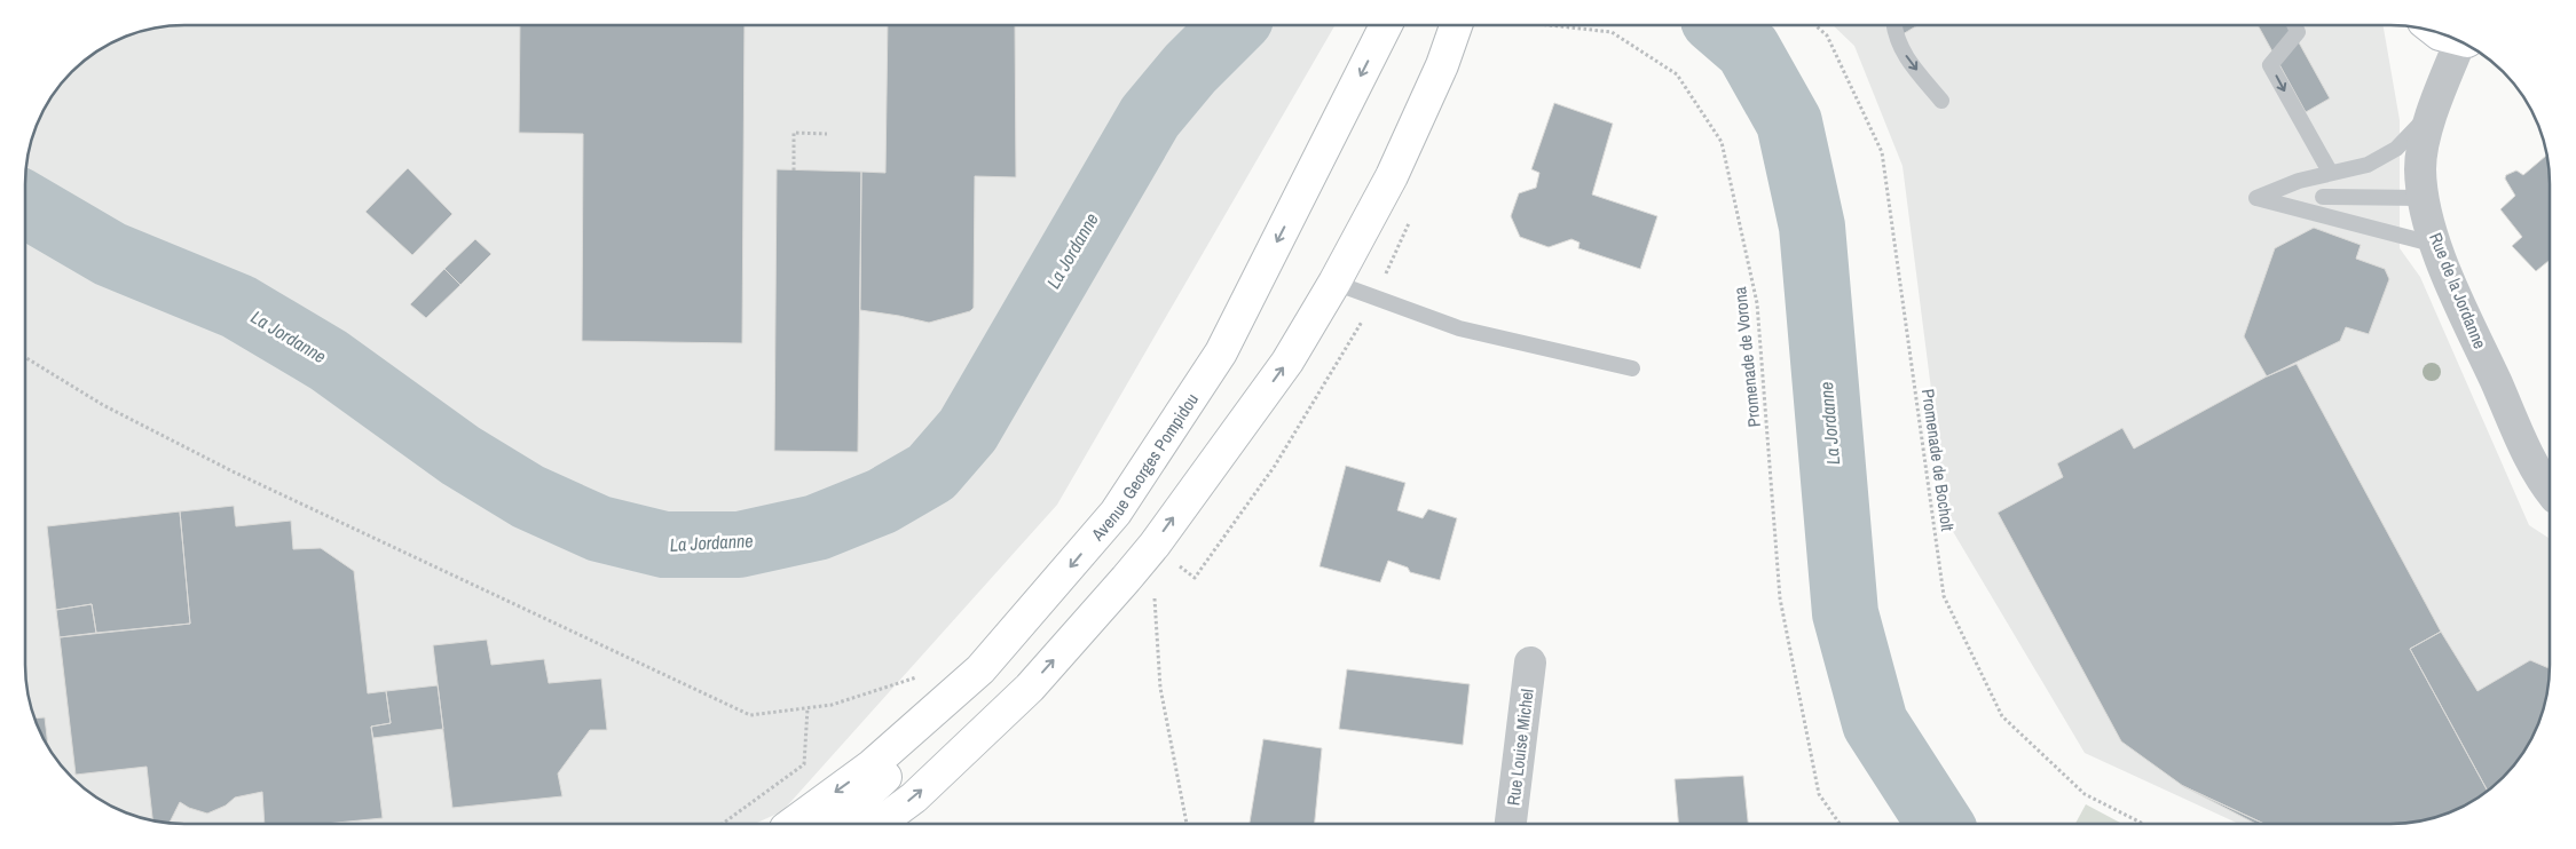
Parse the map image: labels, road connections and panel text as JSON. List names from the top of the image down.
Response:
{
  "streets": {
    "main road": ["Avenue Georges Pompidou"],
    "street": ["Rue de la Jordanne", "Rue Louise Michel"],
    "path": ["Promenade de Vorona", "Promenade de Bocholt"]
  },
  "water": ["La Jordanne"]
}
